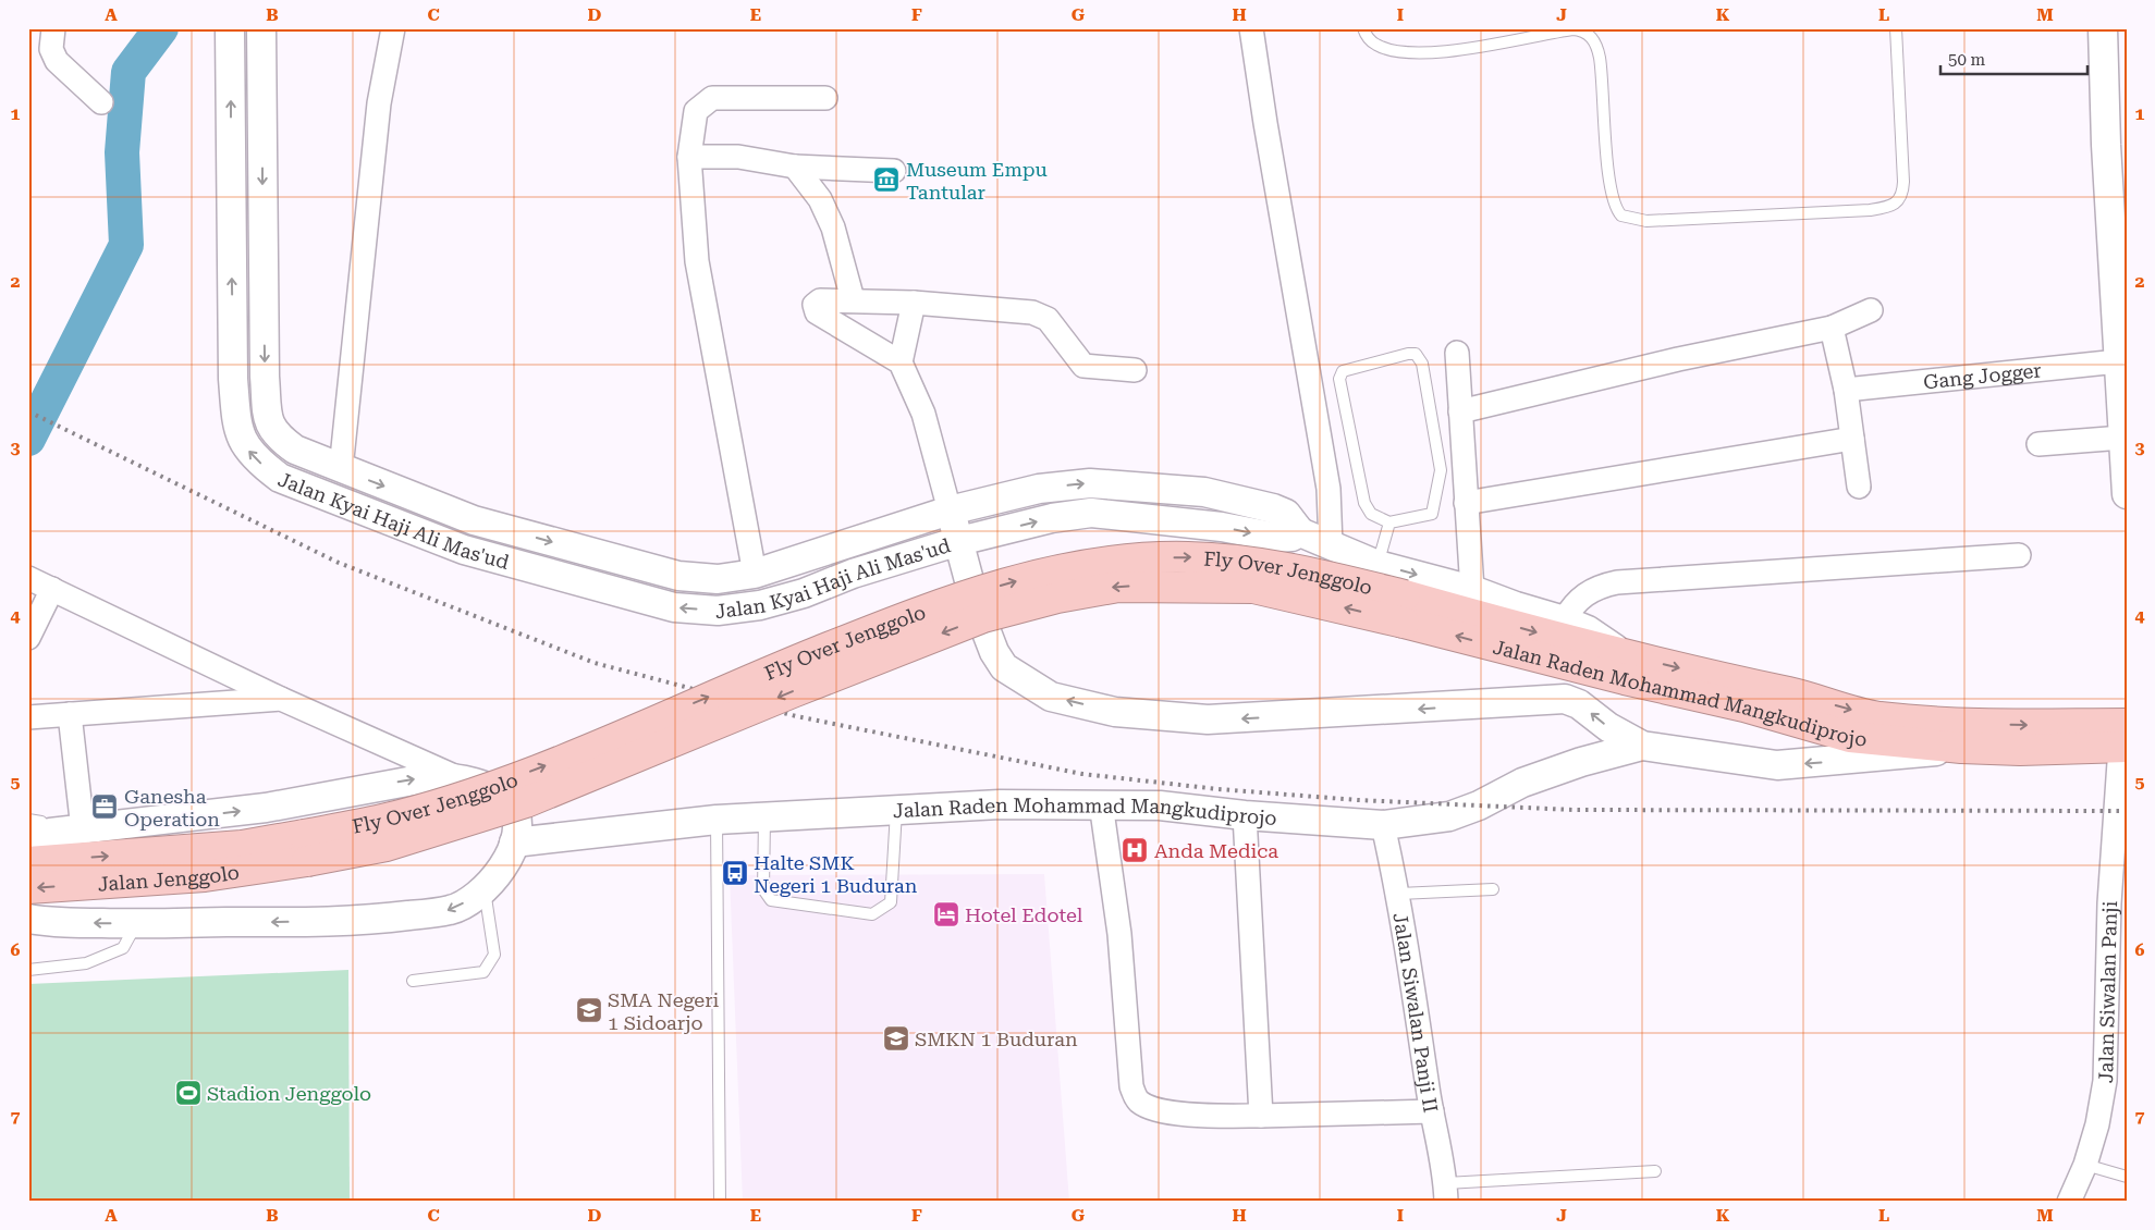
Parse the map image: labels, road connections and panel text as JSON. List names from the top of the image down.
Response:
{
  "streets": {
    "highway": ["Fly Over Jenggolo", "Jalan Raden Mohammad Mangkudiprojo", "Jalan Jenggolo"],
    "street": [
      "Gang Jogger",
      "Jalan Kyai Haji Ali Mas'ud",
      "Jalan Siwalan Panji",
      "Jalan Siwalan Panji II"
    ]
  },
  "crossings": [
    ["Jalan Kyai Haji Ali Mas'ud", "Jalan Raden Mohammad Mangkudiprojo"],
    ["Fly Over Jenggolo", "Jalan Raden Mohammad Mangkudiprojo"],
    ["Fly Over Jenggolo", "Jalan Jenggolo"],
    ["Jalan Raden Mohammad Mangkudiprojo", "Jalan Siwalan Panji"],
    ["Jalan Raden Mohammad Mangkudiprojo", "Jalan Siwalan Panji II"]
  ],
  "places": {
    "museum": ["Museum Empu Tantular"],
    "office": ["Ganesha Operation"],
    "hospital": ["Anda Medica"],
    "bus stop": ["Halte SMK Negeri 1 Buduran"],
    "hotel": ["Hotel Edotel"],
    "school or university": ["SMA Negeri 1 Sidoarjo", "SMKN 1 Buduran"],
    "sports": ["Stadion Jenggolo"]
  },
  "scale_bar": "50 m",
  "grid": {
    "columns": [
      "A",
      "B",
      "C",
      "D",
      "E",
      "F",
      "G",
      "H",
      "I",
      "J",
      "K",
      "L",
      "M"
    ],
    "rows": [
      "1",
      "2",
      "3",
      "4",
      "5",
      "6",
      "7"
    ]
  }
}
